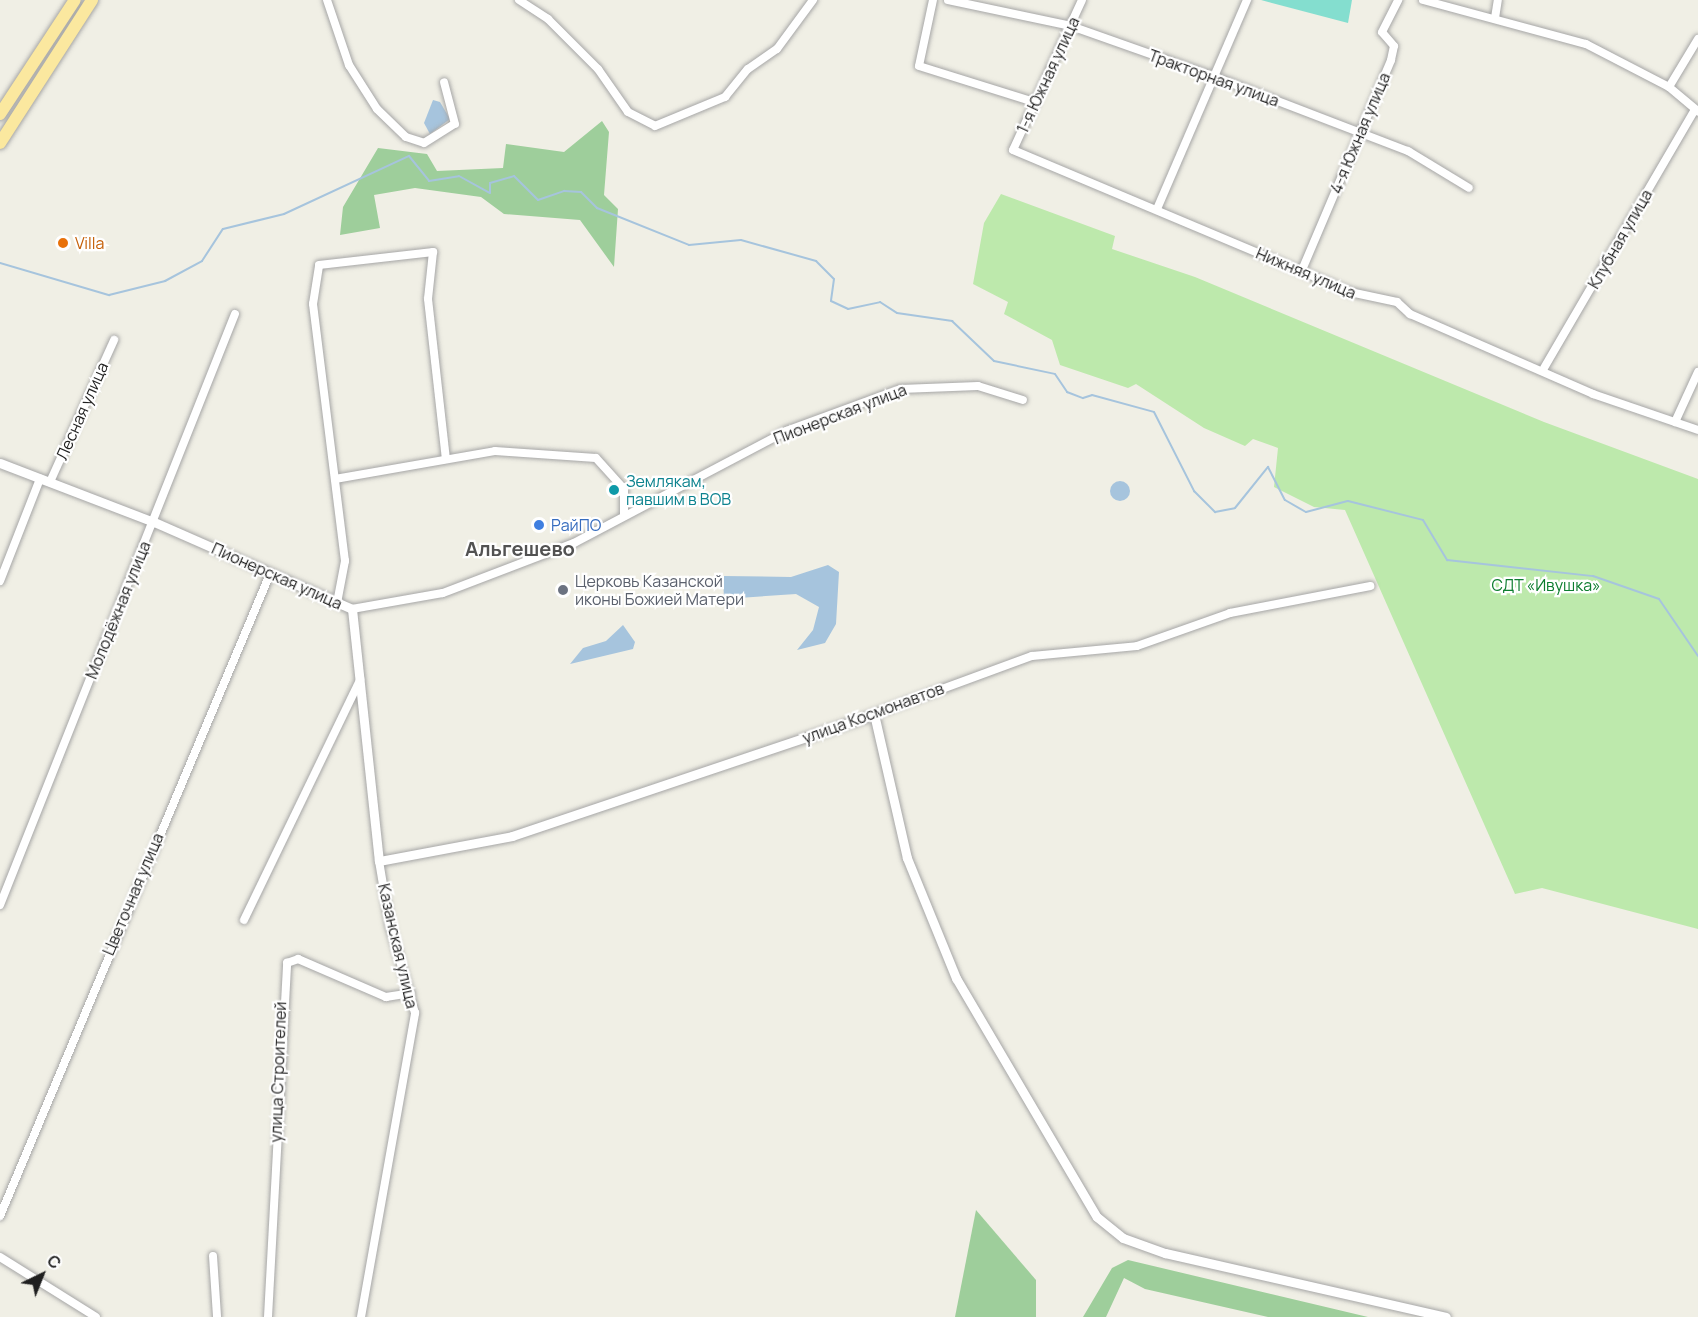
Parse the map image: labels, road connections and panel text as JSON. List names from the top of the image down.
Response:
{
  "streets": {
    "street": [
      "1-я Южная улица",
      "Тракторная улица",
      "4-я Южная улица",
      "Клубная улица",
      "Нижняя улица",
      "Лесная улица",
      "Пионерская улица",
      "Молодёжная улица",
      "улица Космонавтов",
      "Цветочная улица",
      "Казанская улица",
      "улица Строителей"
    ]
  },
  "crossings": [
    ["1-я Южная улица", "Тракторная улица"],
    ["1-я Южная улица", "Нижняя улица"],
    ["Тракторная улица", "4-я Южная улица"],
    ["4-я Южная улица", "Нижняя улица"],
    ["Клубная улица", "Нижняя улица"],
    ["Лесная улица", "Пионерская улица"],
    ["Пионерская улица", "Молодёжная улица"],
    ["Пионерская улица", "Цветочная улица"],
    ["Пионерская улица", "Казанская улица"],
    ["улица Космонавтов", "Казанская улица"],
    ["Казанская улица", "улица Строителей"]
  ],
  "districts": ["Альгешево"],
  "parks": ["СДТ «Ивушка»"],
  "places": [
    "Villa",
    "Землякам, павшим в ВОВ",
    "РайПО",
    "Церковь Казанской иконы Божией Матери"
  ],
  "north": "top right"
}
